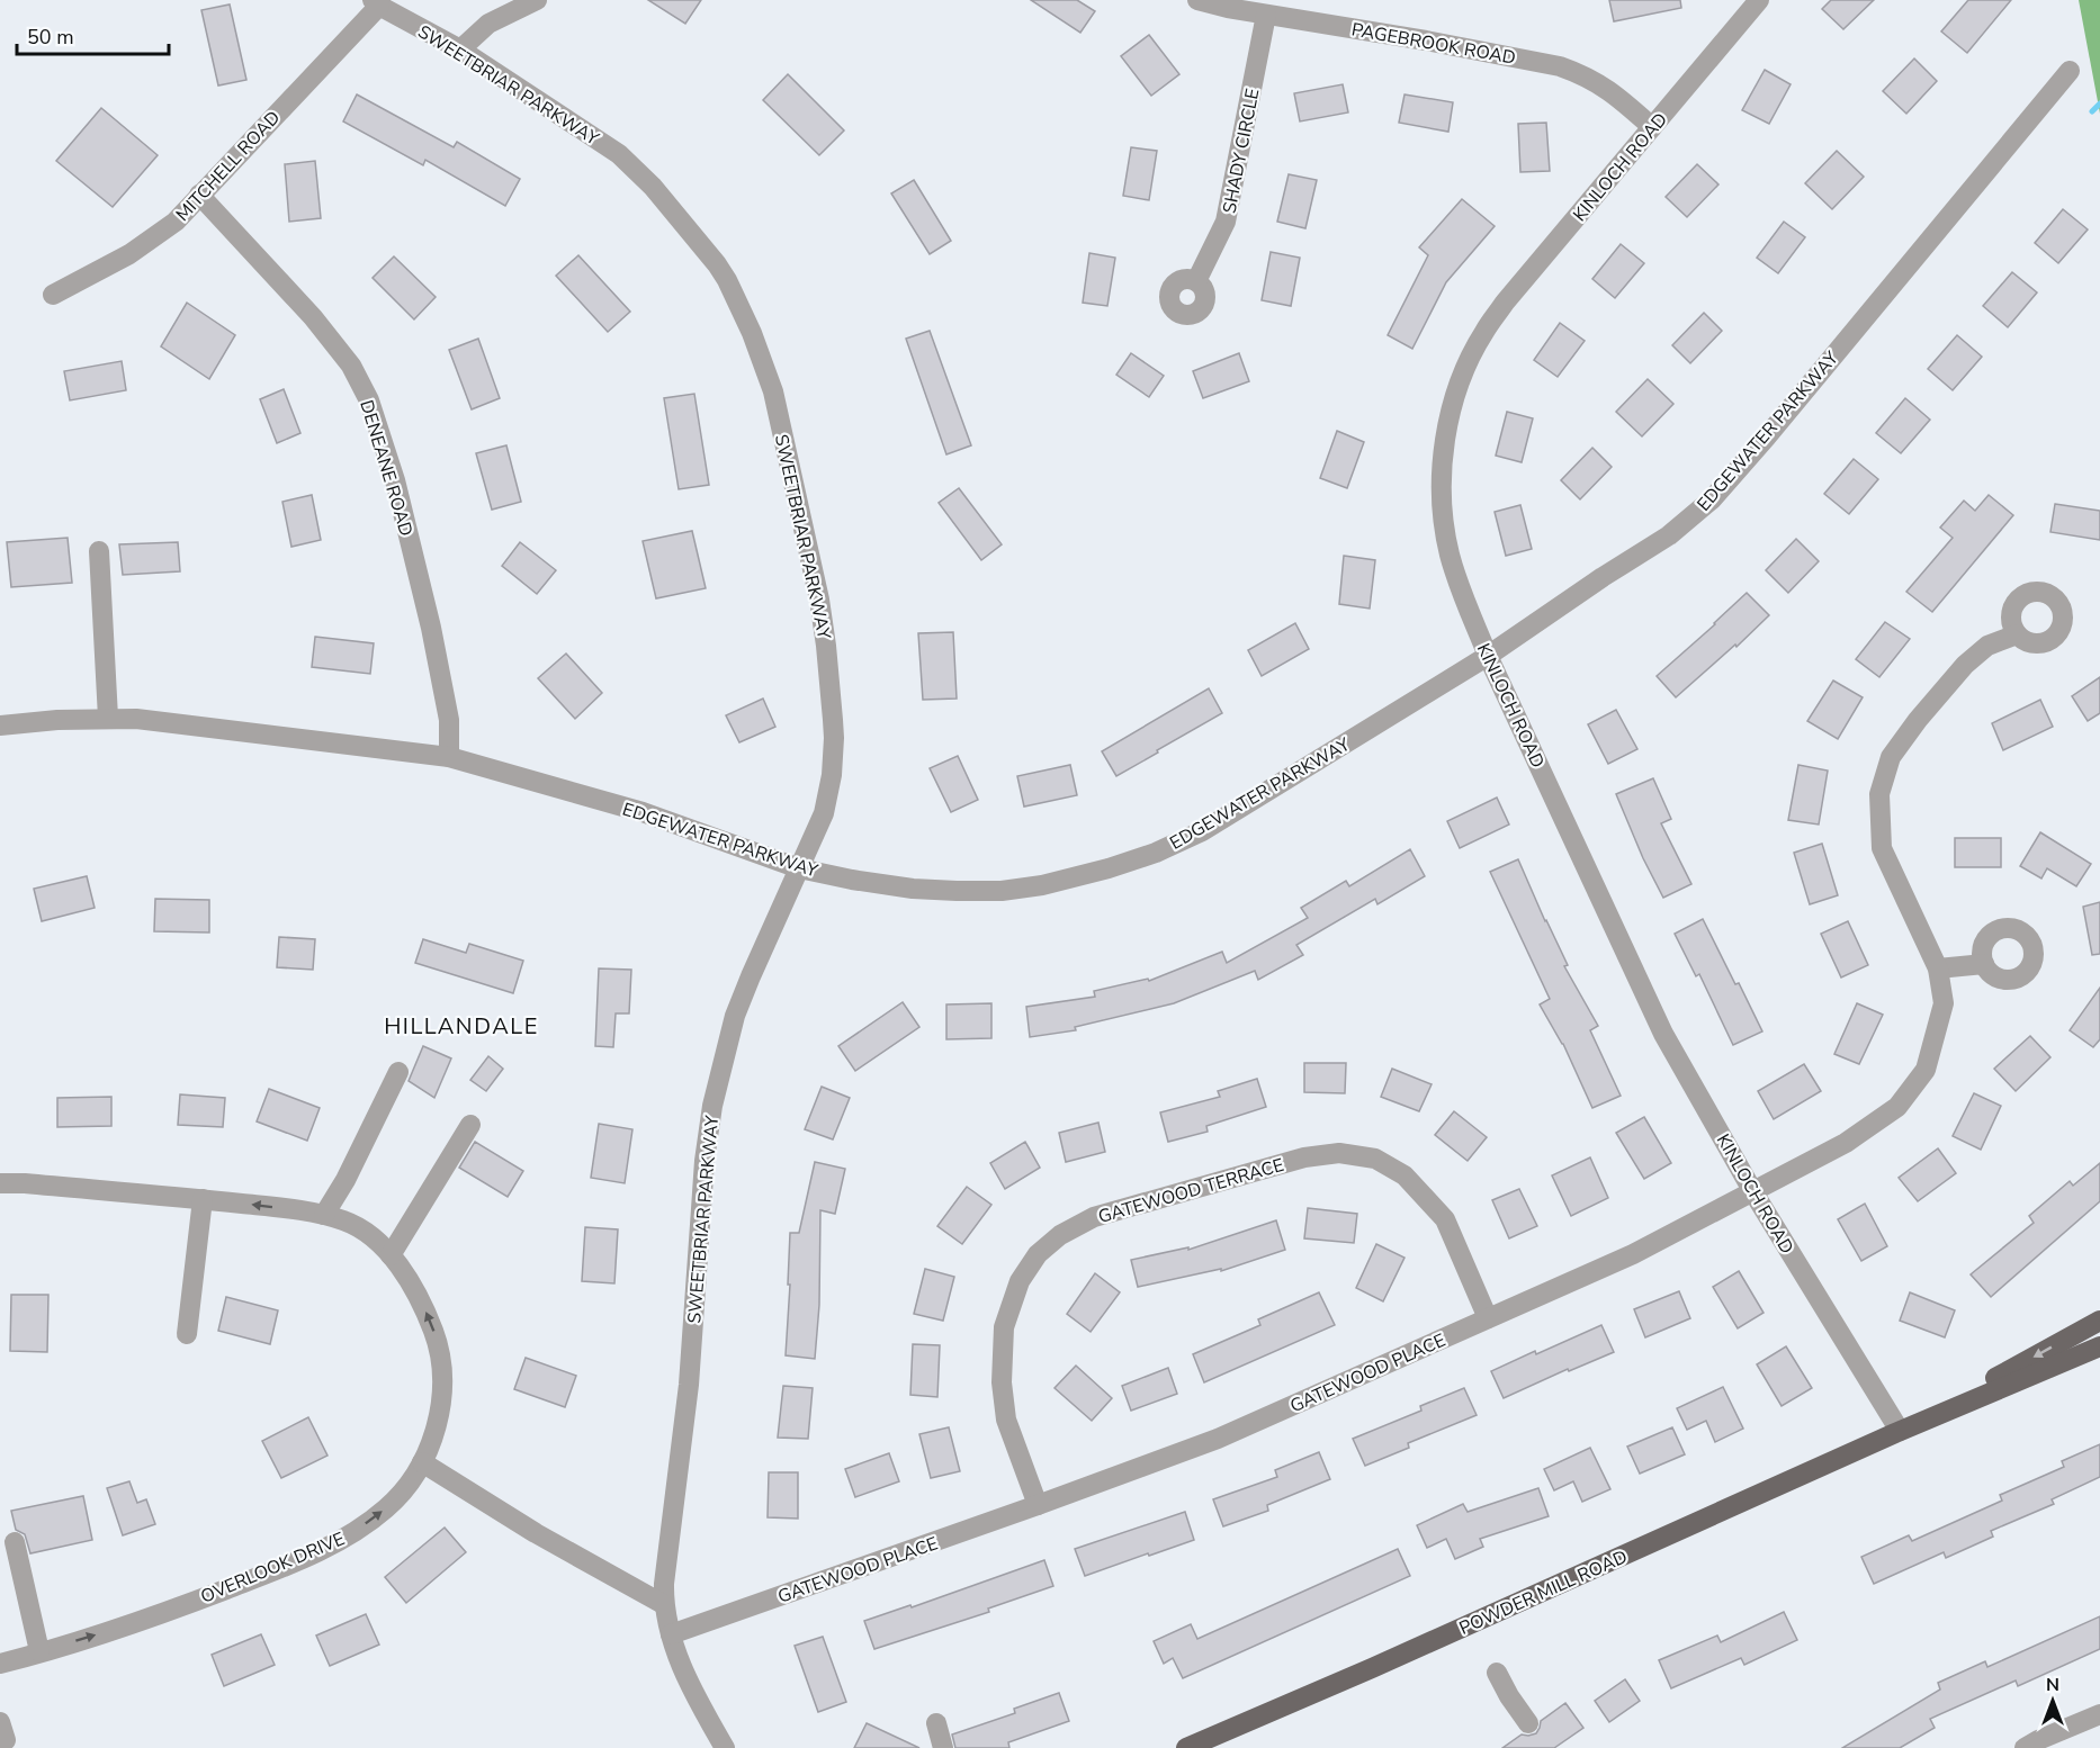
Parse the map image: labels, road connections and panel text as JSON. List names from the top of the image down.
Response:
{
  "streets": {
    "main road": ["POWDER MILL ROAD"],
    "street": [
      "PAGEBROOK ROAD",
      "SWEETBRIAR PARKWAY",
      "SHADY CIRCLE",
      "MITCHELL ROAD",
      "KINLOCH ROAD",
      "EDGEWATER PARKWAY",
      "DENEANE ROAD",
      "GATEWOOD TERRACE",
      "GATEWOOD PLACE",
      "OVERLOOK DRIVE"
    ]
  },
  "crossings": [
    ["PAGEBROOK ROAD", "SHADY CIRCLE"],
    ["PAGEBROOK ROAD", "KINLOCH ROAD"],
    ["SWEETBRIAR PARKWAY", "MITCHELL ROAD"],
    ["SWEETBRIAR PARKWAY", "EDGEWATER PARKWAY"],
    ["SWEETBRIAR PARKWAY", "GATEWOOD PLACE"],
    ["MITCHELL ROAD", "DENEANE ROAD"],
    ["KINLOCH ROAD", "EDGEWATER PARKWAY"],
    ["KINLOCH ROAD", "GATEWOOD PLACE"],
    ["KINLOCH ROAD", "POWDER MILL ROAD"],
    ["EDGEWATER PARKWAY", "DENEANE ROAD"],
    ["GATEWOOD TERRACE", "GATEWOOD PLACE"]
  ],
  "districts": ["HILLANDALE"],
  "scale_bar": "50 m",
  "north": "top"
}
